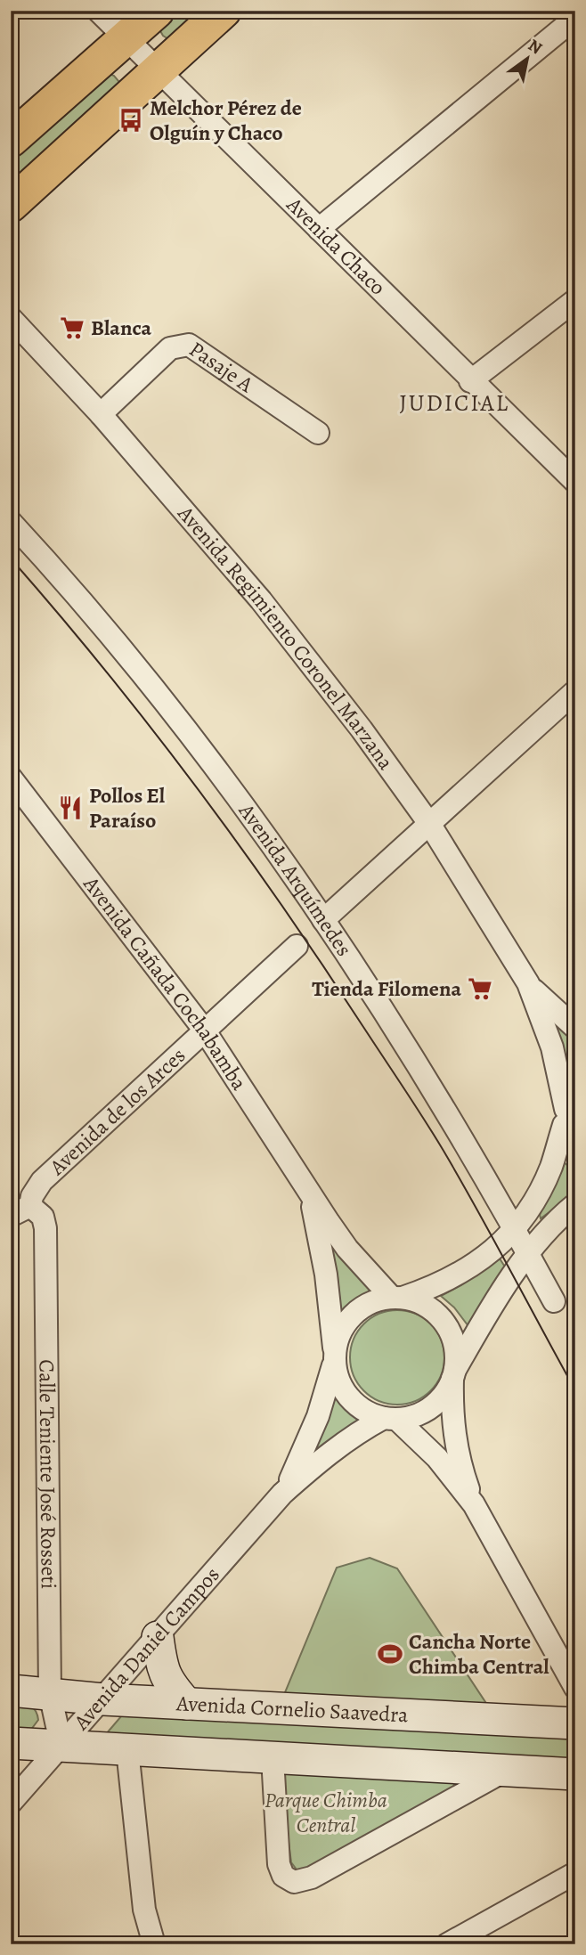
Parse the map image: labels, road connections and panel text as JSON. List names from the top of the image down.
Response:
{
  "streets": {
    "street": [
      "Avenida Chaco",
      "Pasaje A",
      "Avenida Regimiento Coronel Marzana",
      "Avenida Arquímedes",
      "Avenida Cañada Cochabamba",
      "Avenida de los Arces",
      "Calle Teniente José Rosseti",
      "Avenida Daniel Campos",
      "Avenida Cornelio Saavedra"
    ]
  },
  "crossings": [
    ["Pasaje A", "Avenida Regimiento Coronel Marzana"],
    ["Avenida Cañada Cochabamba", "Avenida de los Arces"],
    ["Avenida Cañada Cochabamba", "Avenida Daniel Campos"],
    ["Avenida de los Arces", "Calle Teniente José Rosseti"],
    ["Calle Teniente José Rosseti", "Avenida Daniel Campos"],
    ["Calle Teniente José Rosseti", "Avenida Cornelio Saavedra"],
    ["Avenida Daniel Campos", "Avenida Cornelio Saavedra"]
  ],
  "districts": ["JUDICIAL"],
  "parks": ["Parque Chimba Central"],
  "places": {
    "bus stop": ["Melchor Pérez de Olguín y Chaco"],
    "supermarket": ["Blanca", "Tienda Filomena"],
    "restaurant": ["Pollos El Paraíso"],
    "sports": ["Cancha Norte Chimba Central"]
  },
  "north": "top right"
}
